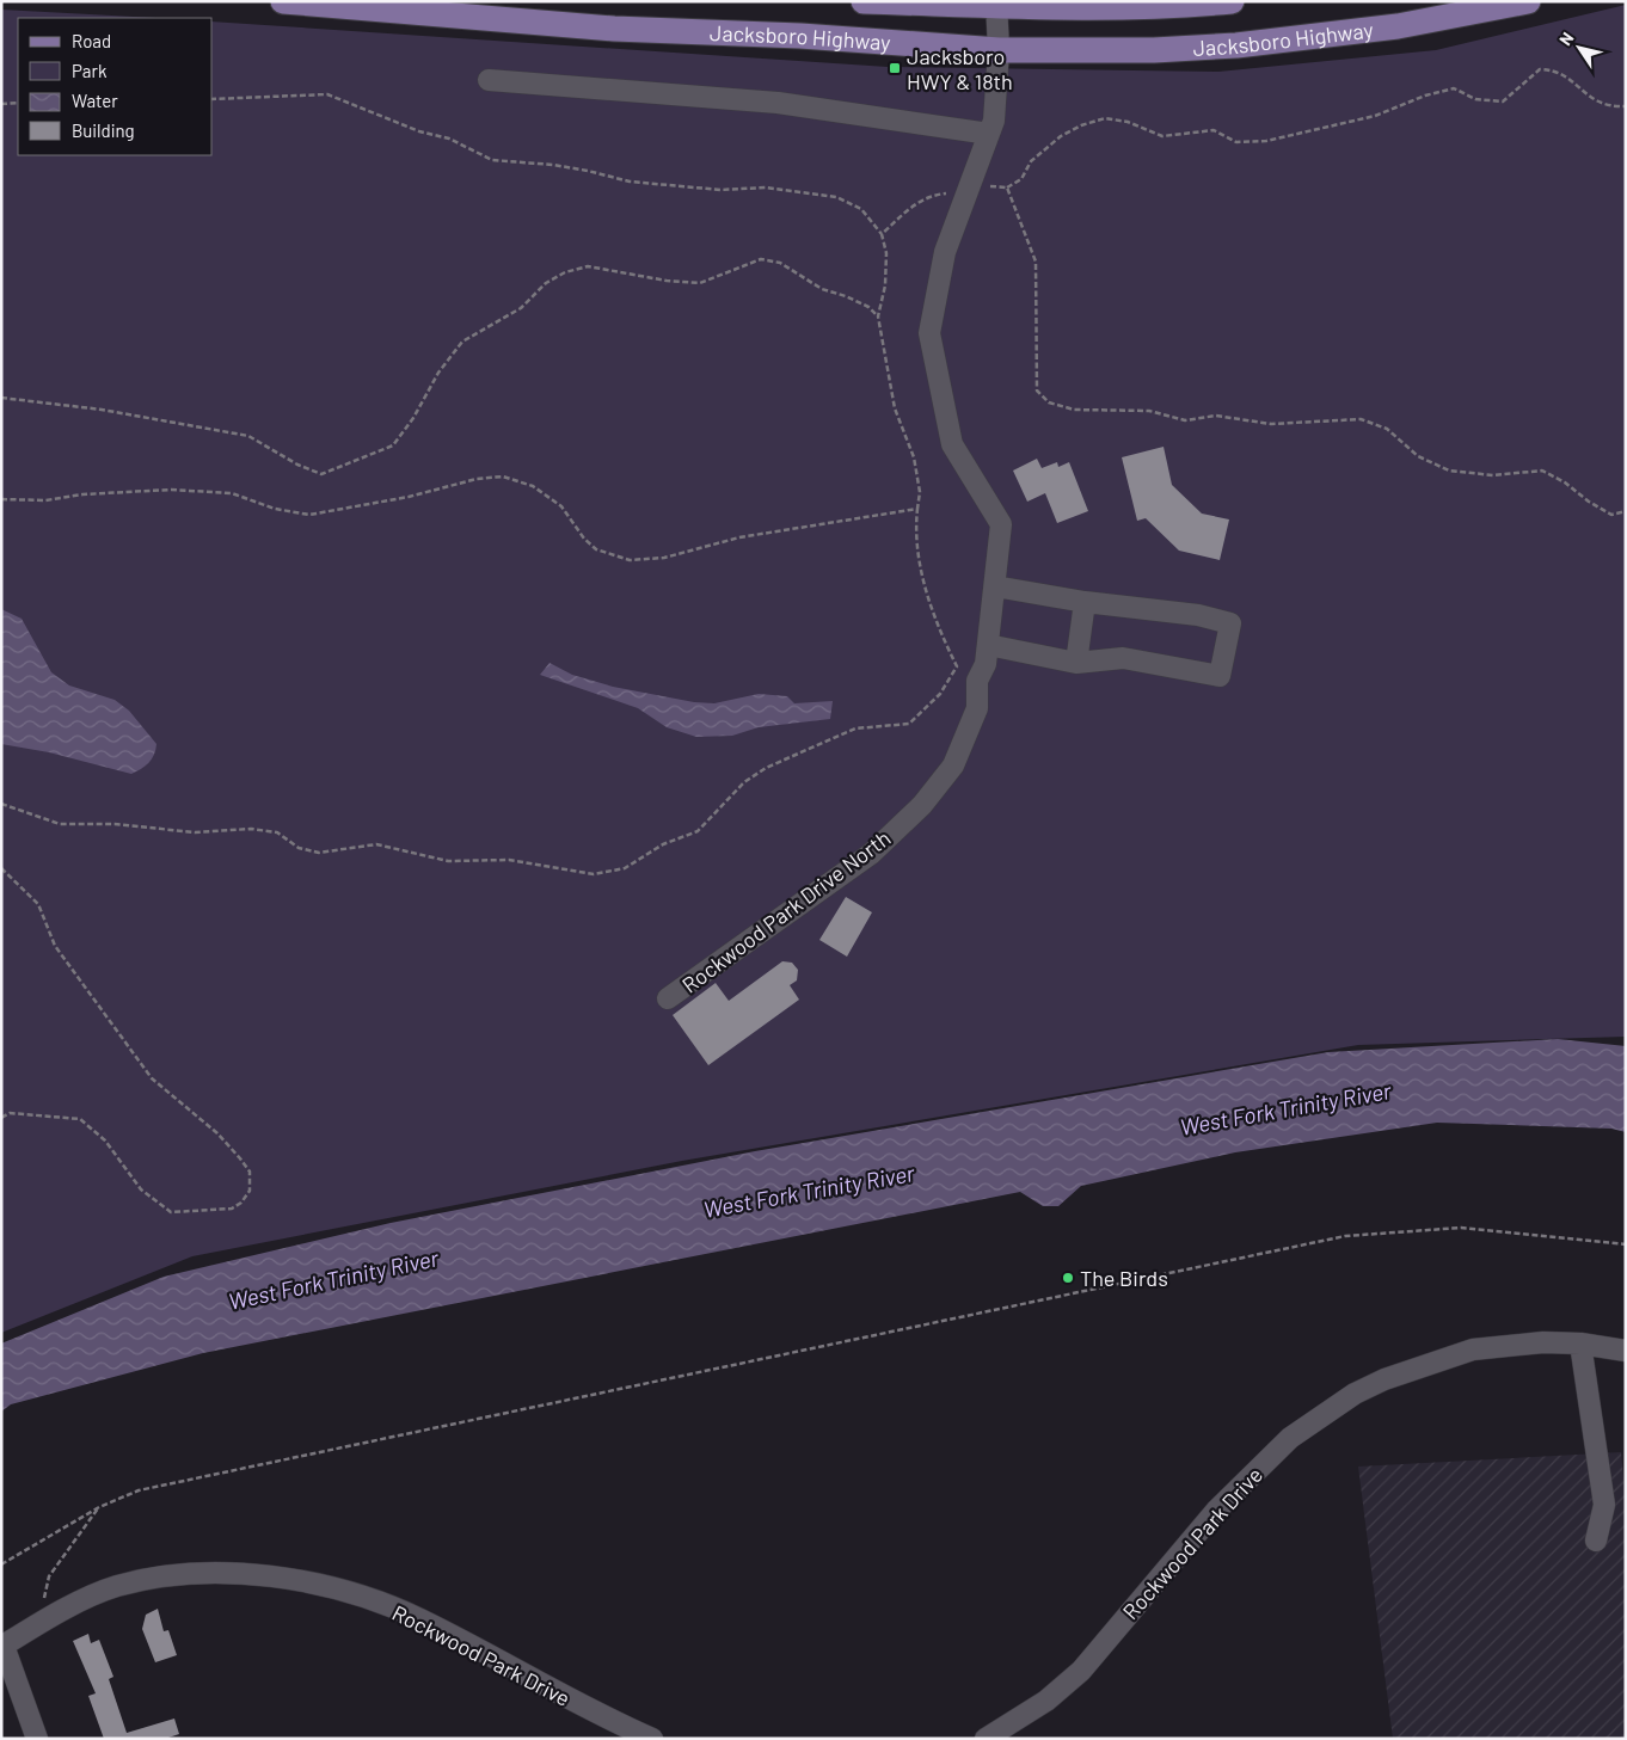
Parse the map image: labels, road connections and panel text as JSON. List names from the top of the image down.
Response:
{
  "streets": {
    "main road": ["Jacksboro Highway"],
    "street": ["Rockwood Park Drive North", "Rockwood Park Drive"]
  },
  "crossings": [
    ["Jacksboro Highway", "Rockwood Park Drive North"]
  ],
  "water": ["West Fork Trinity River"],
  "places": {
    "transit": ["Jacksboro HWY & 18th"],
    "other": ["The Birds"]
  },
  "legend": [
    "Road",
    "Park",
    "Water",
    "Building"
  ],
  "north": "top left"
}
